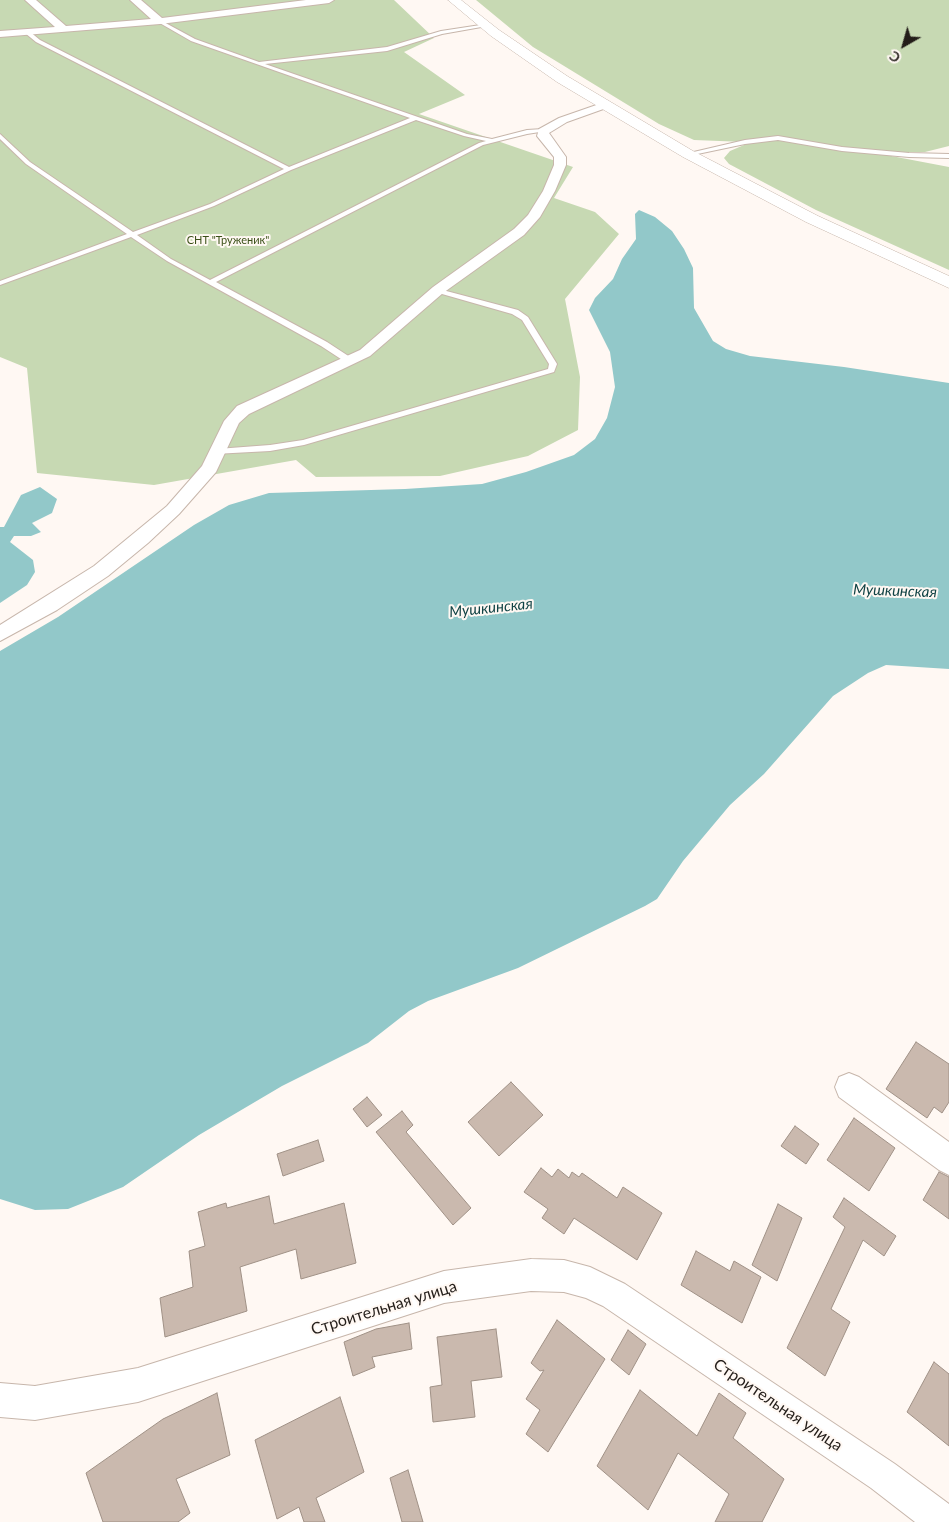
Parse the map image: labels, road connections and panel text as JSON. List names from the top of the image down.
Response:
{
  "streets": {
    "street": ["Строительная улица"]
  },
  "water": ["Мушкинская"],
  "parks": ["СНТ \"Труженик\""],
  "north": "bottom left"
}
